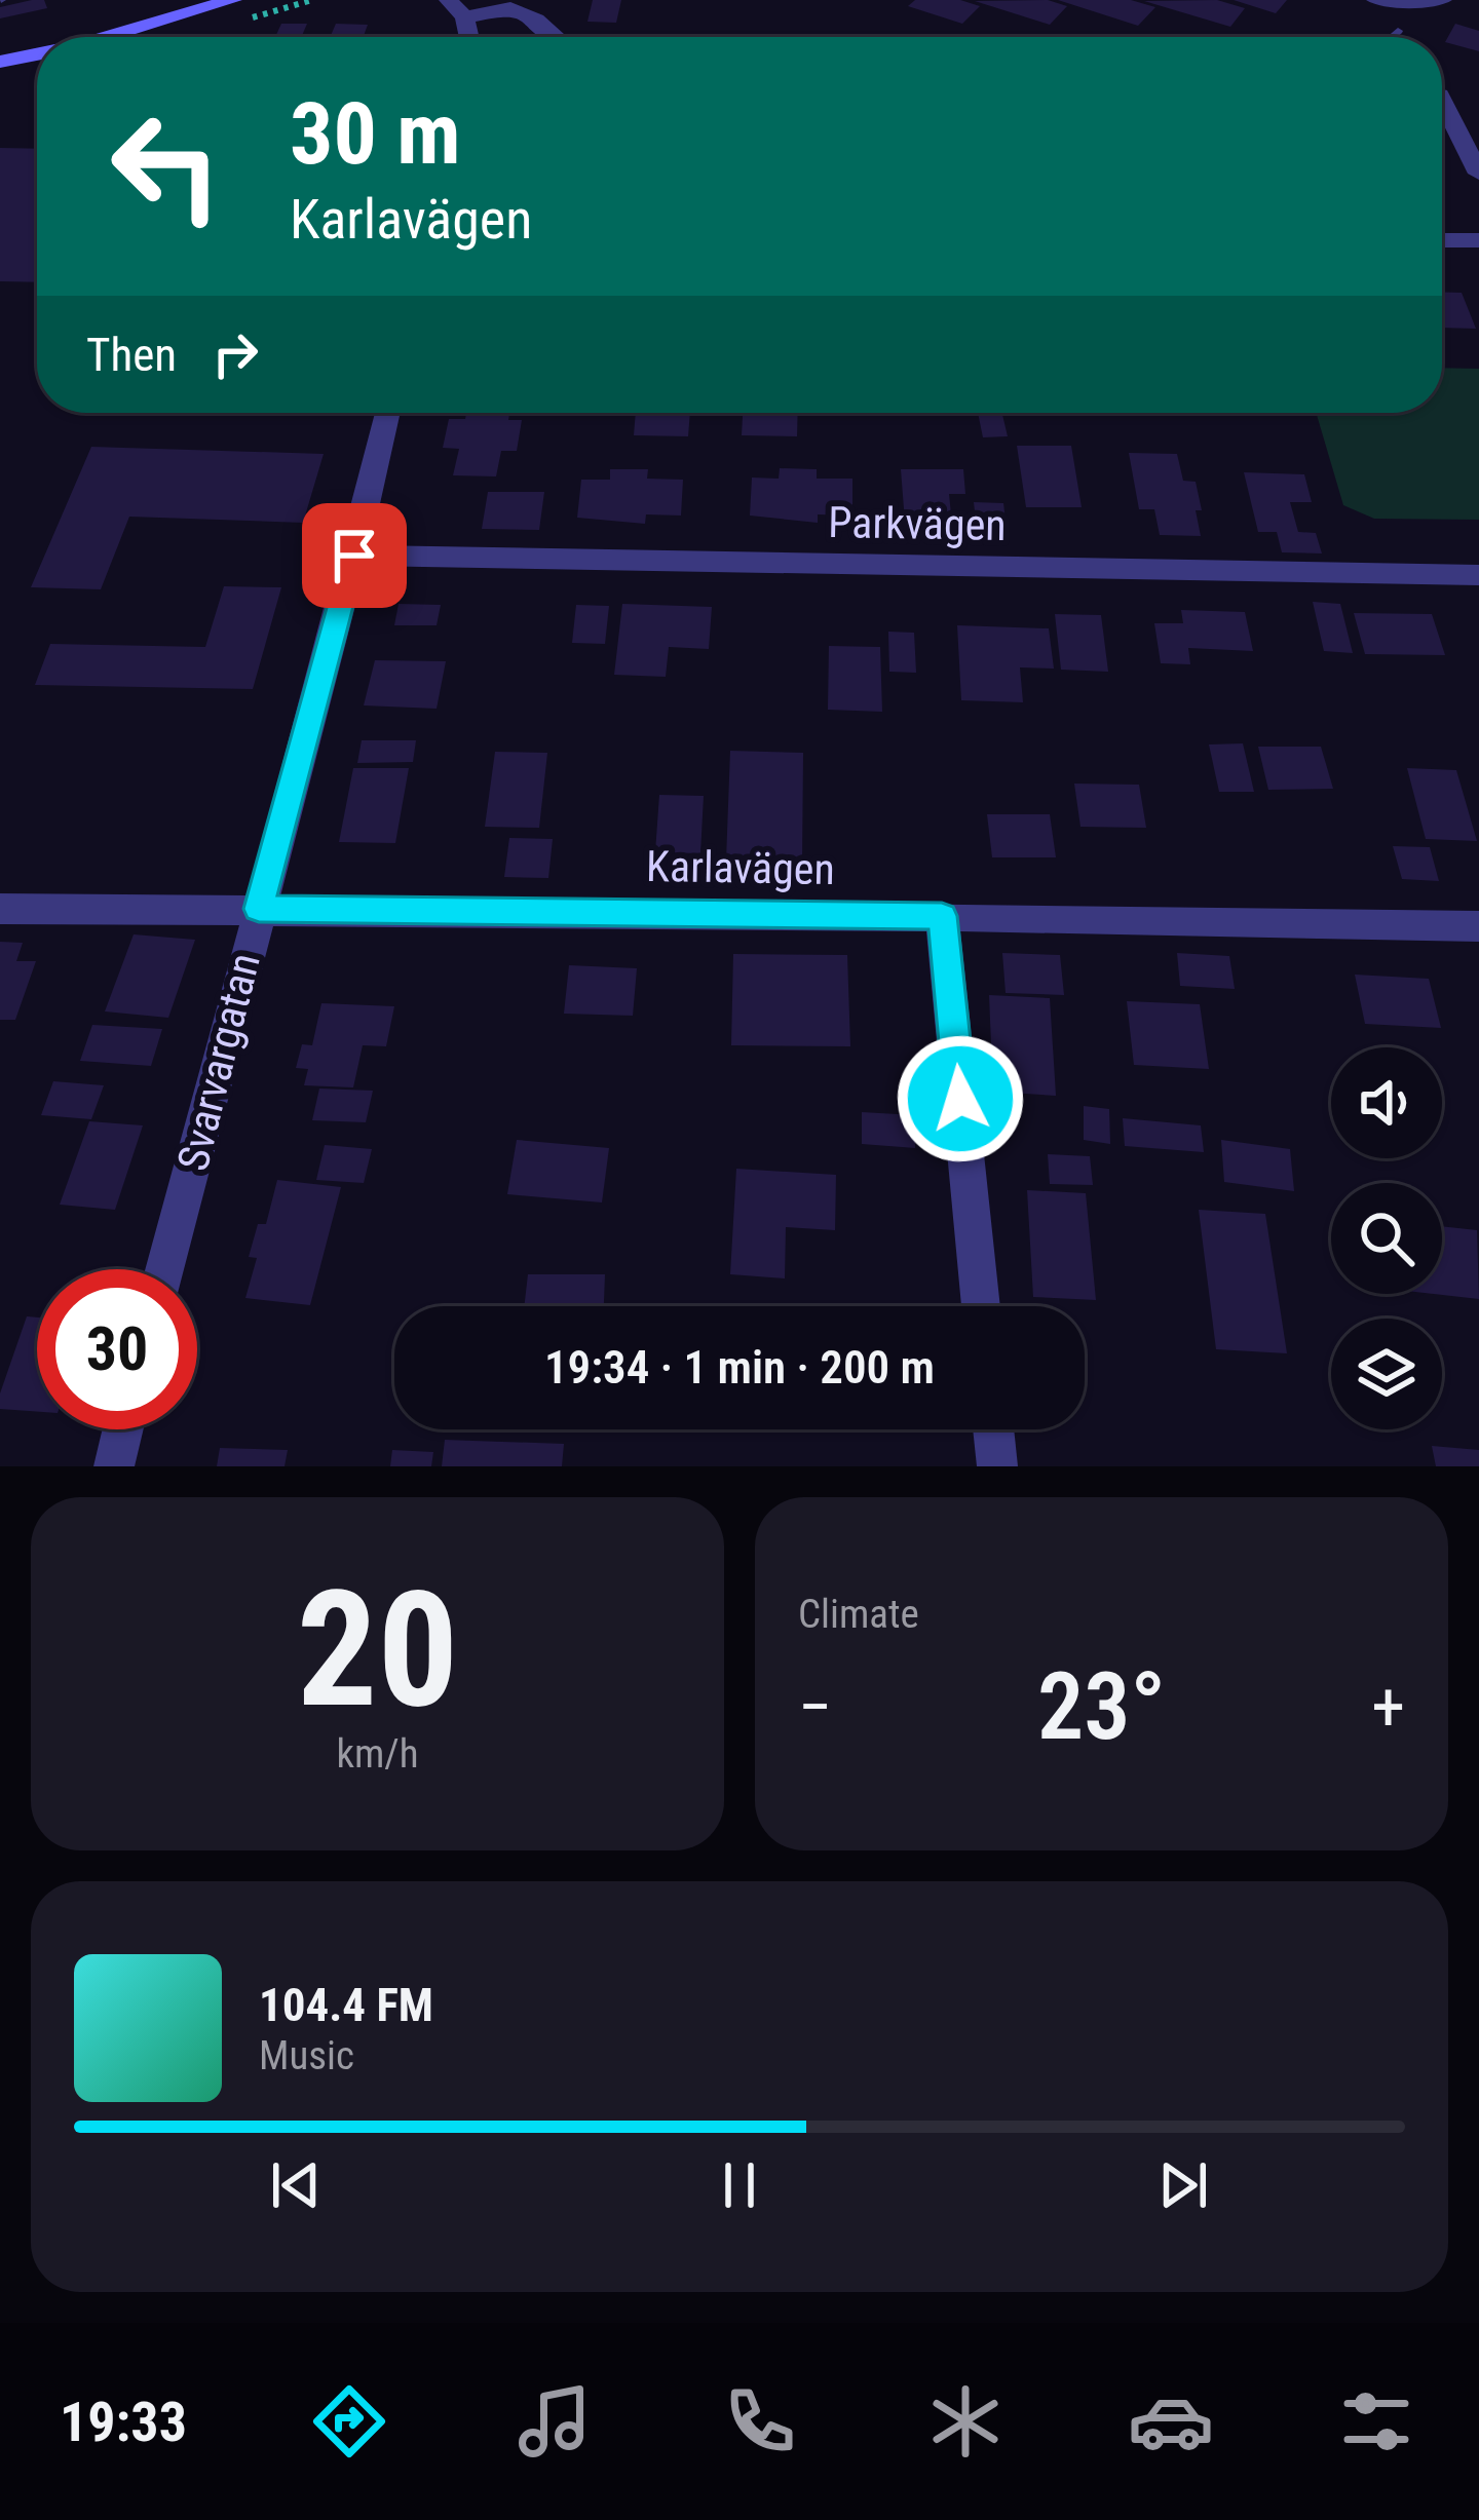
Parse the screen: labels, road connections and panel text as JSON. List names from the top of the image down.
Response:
{
  "streets": {
    "street": ["Parkvägen", "Karlavägen", "Svarvargatan"]
  },
  "crossings": [
    ["Parkvägen", "Svarvargatan"],
    ["Karlavägen", "Svarvargatan"]
  ],
  "page": {
    "turn": ["30 m", "Karlavägen"],
    "then": "Then",
    "limit": "30",
    "trip": "19:34 · 1 min · 200 m",
    "tile": [
      ["20", "km/h"],
      "Climate"
    ],
    "heat": ["−", "23°", "+"],
    "song": ["104.4 FM", "Music"],
    "tabs": "19:33"
  }
}
